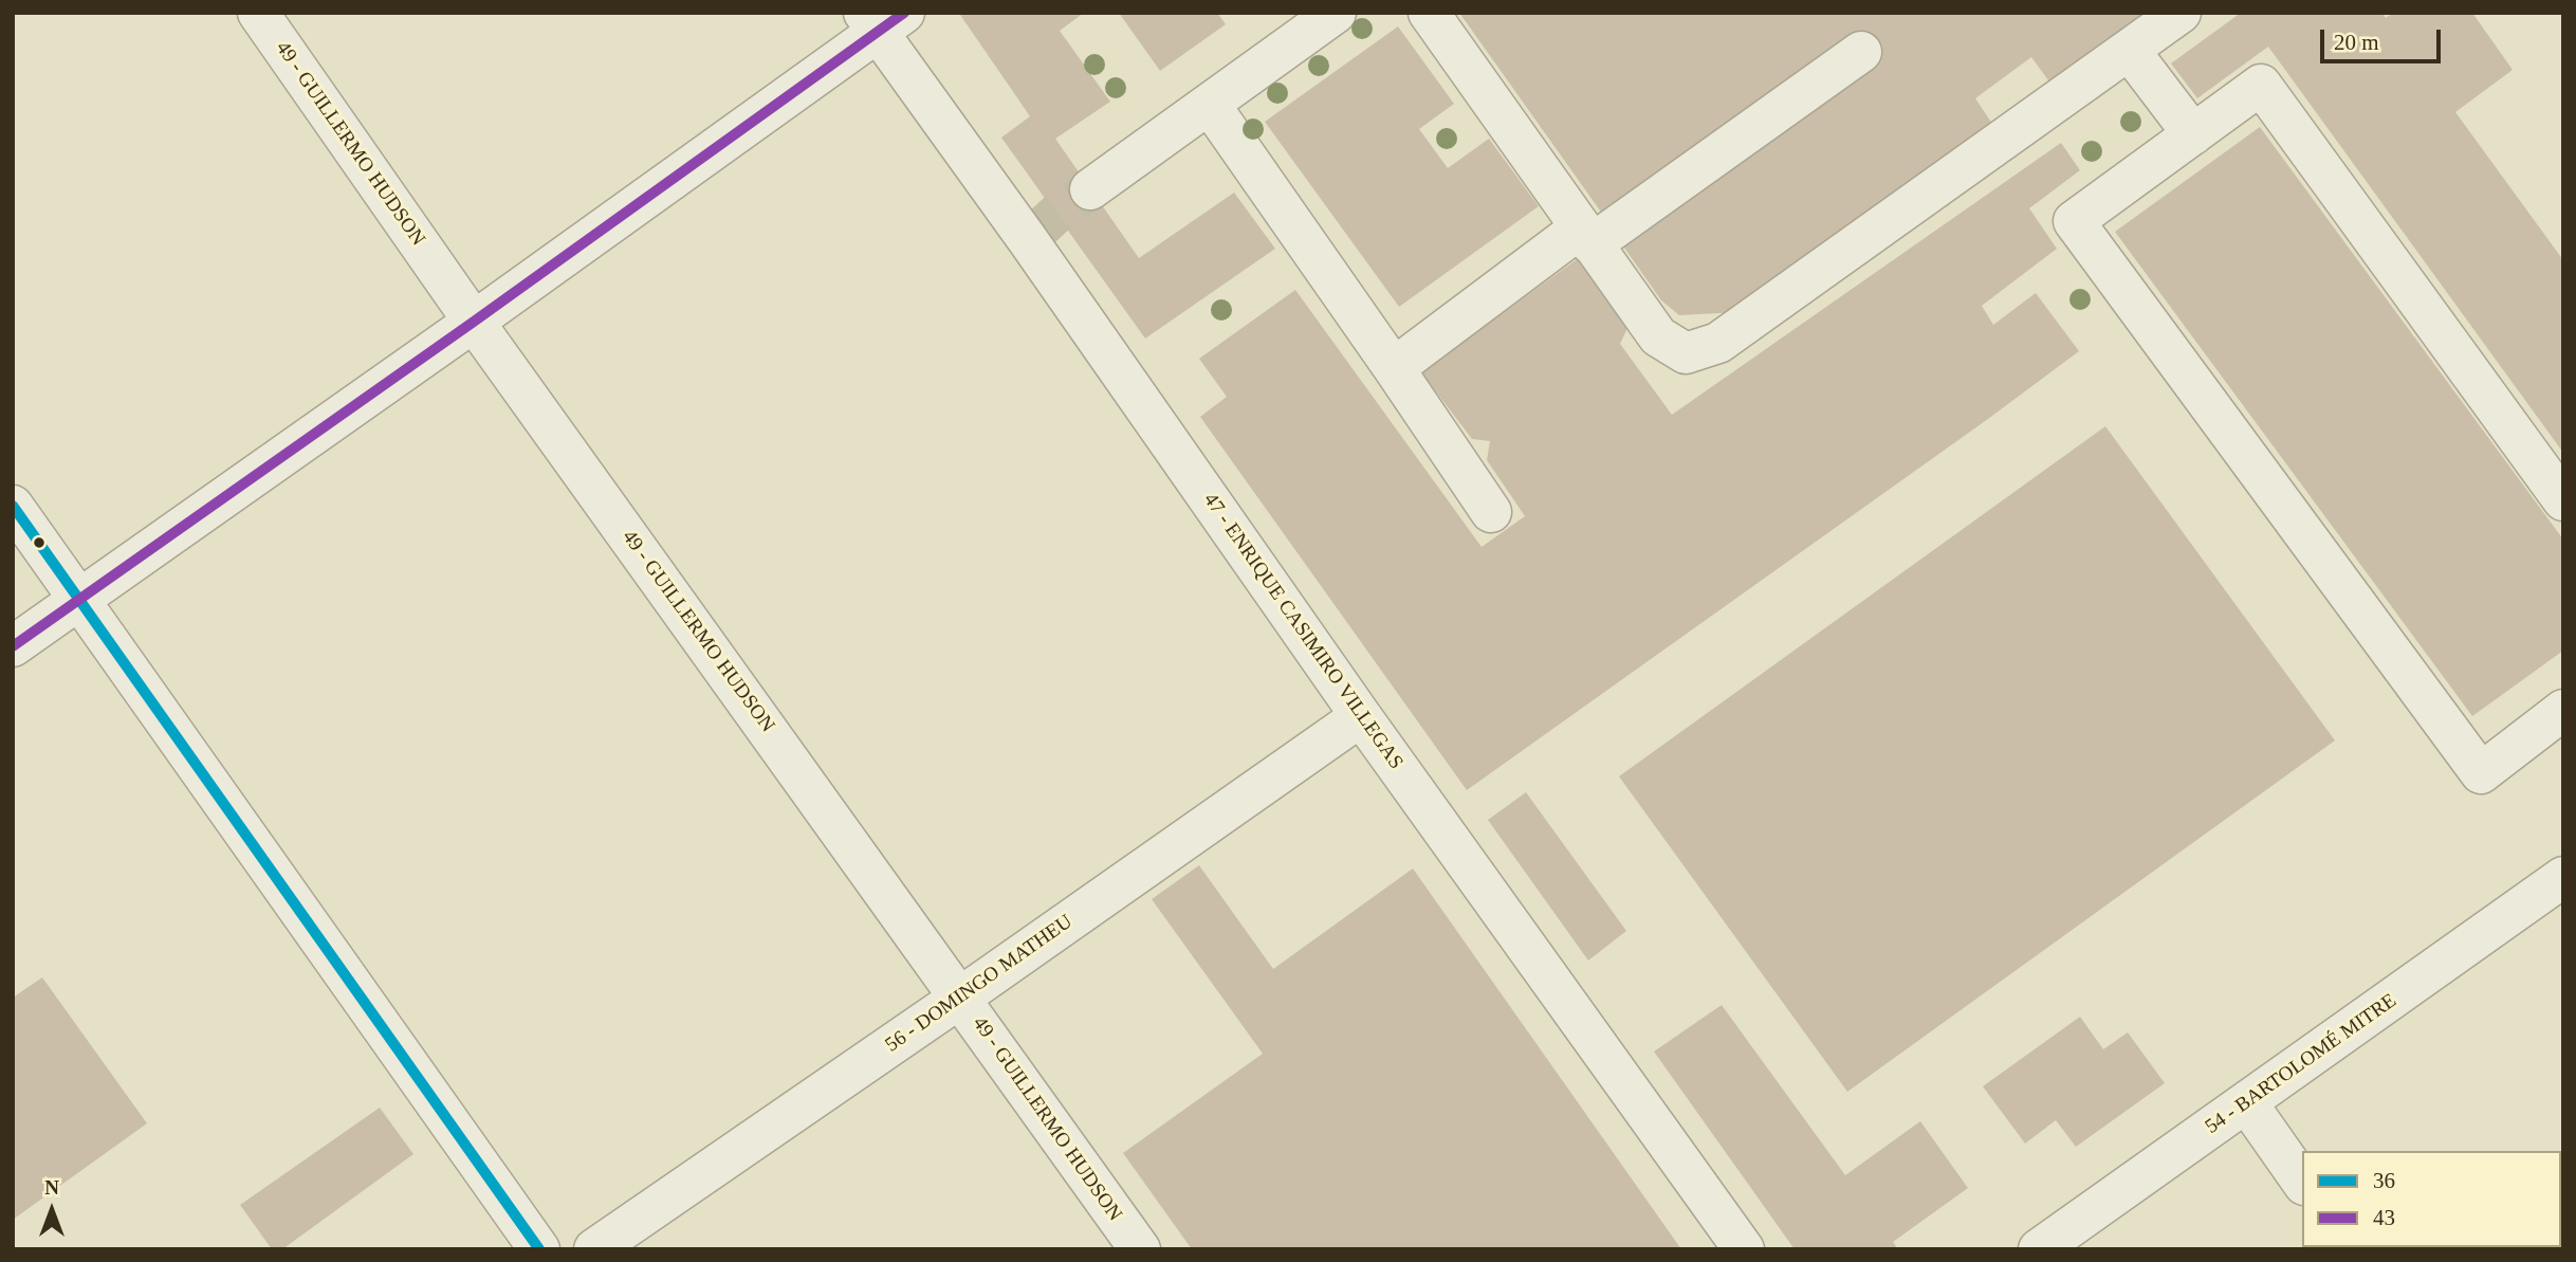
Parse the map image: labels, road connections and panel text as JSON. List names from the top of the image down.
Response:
{
  "streets": {
    "street": [
      "49 - GUILLERMO HUDSON",
      "47 - ENRIQUE CASIMIRO VILLEGAS",
      "56 - DOMINGO MATHEU",
      "54 - BARTOLOMÉ MITRE"
    ]
  },
  "crossings": [
    ["49 - GUILLERMO HUDSON", "56 - DOMINGO MATHEU"],
    ["47 - ENRIQUE CASIMIRO VILLEGAS", "56 - DOMINGO MATHEU"]
  ],
  "lines": ["transit line 43", "transit line 36"],
  "legend": ["36", "43"],
  "scale_bar": "20 m",
  "north": "top"
}
